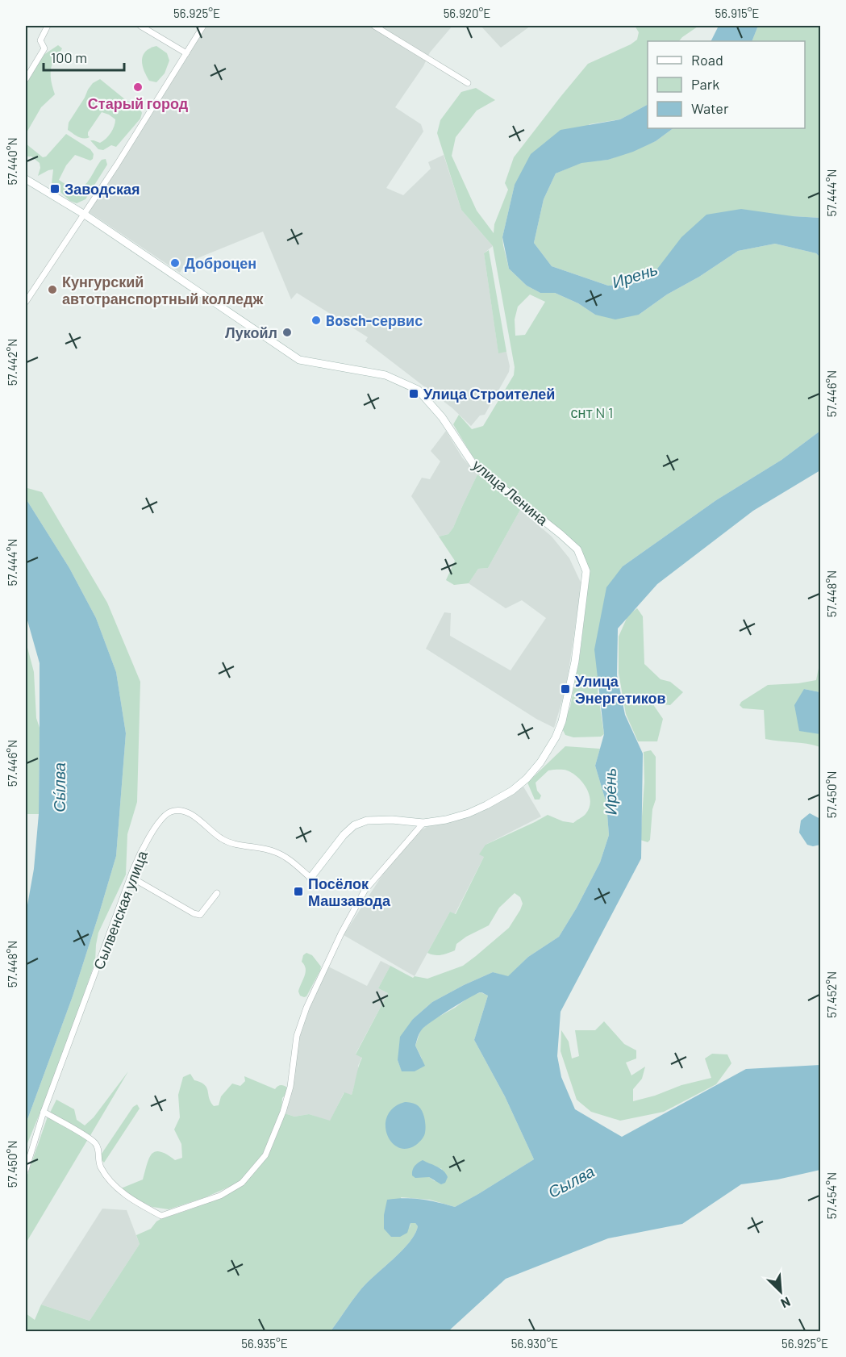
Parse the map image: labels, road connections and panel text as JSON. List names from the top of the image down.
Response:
{
  "streets": {
    "street": ["улица Ленина", "Сылвенская улица"]
  },
  "water": [
    "Ирень",
    "Сы́лва",
    "Ире́нь",
    "Сылва"
  ],
  "parks": ["снт N 1"],
  "places": {
    "other": [
      "Старый город",
      "Доброцен",
      "Кунгурский автотранспортный колледж",
      "Bosch-сервис",
      "Лукойл"
    ],
    "transit": [
      "Заводская",
      "Улица Строителей",
      "Улица Энергетиков",
      "Посёлок Машзавода"
    ]
  },
  "legend": ["Road", "Park", "Water"],
  "scale_bar": "100 m",
  "north": "bottom right",
  "coordinates": [
    "56.925°E",
    "56.920°E",
    "56.915°E",
    "57.440°N",
    "57.444°N",
    "57.442°N",
    "57.446°N",
    "57.448°N",
    "57.450°N",
    "57.452°N",
    "57.454°N",
    "56.935°E",
    "56.930°E"
  ]
}
